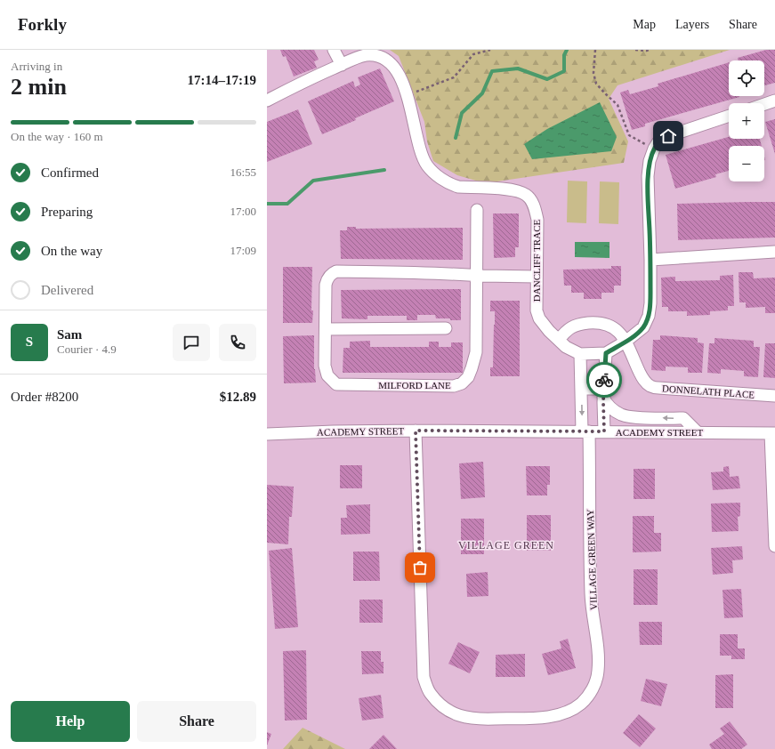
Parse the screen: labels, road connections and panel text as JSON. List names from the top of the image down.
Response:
{
  "streets": {
    "street": [
      "DANCLIFF TRACE",
      "MILFORD LANE",
      "DONNELATH PLACE",
      "ACADEMY STREET",
      "VILLAGE GREEN WAY"
    ]
  },
  "crossings": [
    ["DANCLIFF TRACE", "MILFORD LANE"],
    ["DANCLIFF TRACE", "DONNELATH PLACE"],
    ["ACADEMY STREET", "VILLAGE GREEN WAY"]
  ],
  "districts": ["VILLAGE GREEN"],
  "page": {
    "header": "Forkly",
    "nav": ["Map", "Layers", "Share"],
    "heading": ["2 min", "Arriving in", "17:14–17:19"],
    "panel": [
      "Sam",
      "Courier · 4.9",
      "Order #8200",
      "$12.89"
    ],
    "map_buttons": ["+", "−"],
    "bar": "On the way · 160 m",
    "list": [
      ["Confirmed", "16:55"],
      ["Preparing", "17:00"],
      ["On the way", "17:09"],
      "Delivered"
    ],
    "round": "S",
    "buttons": ["Help", "Share"]
  }
}
